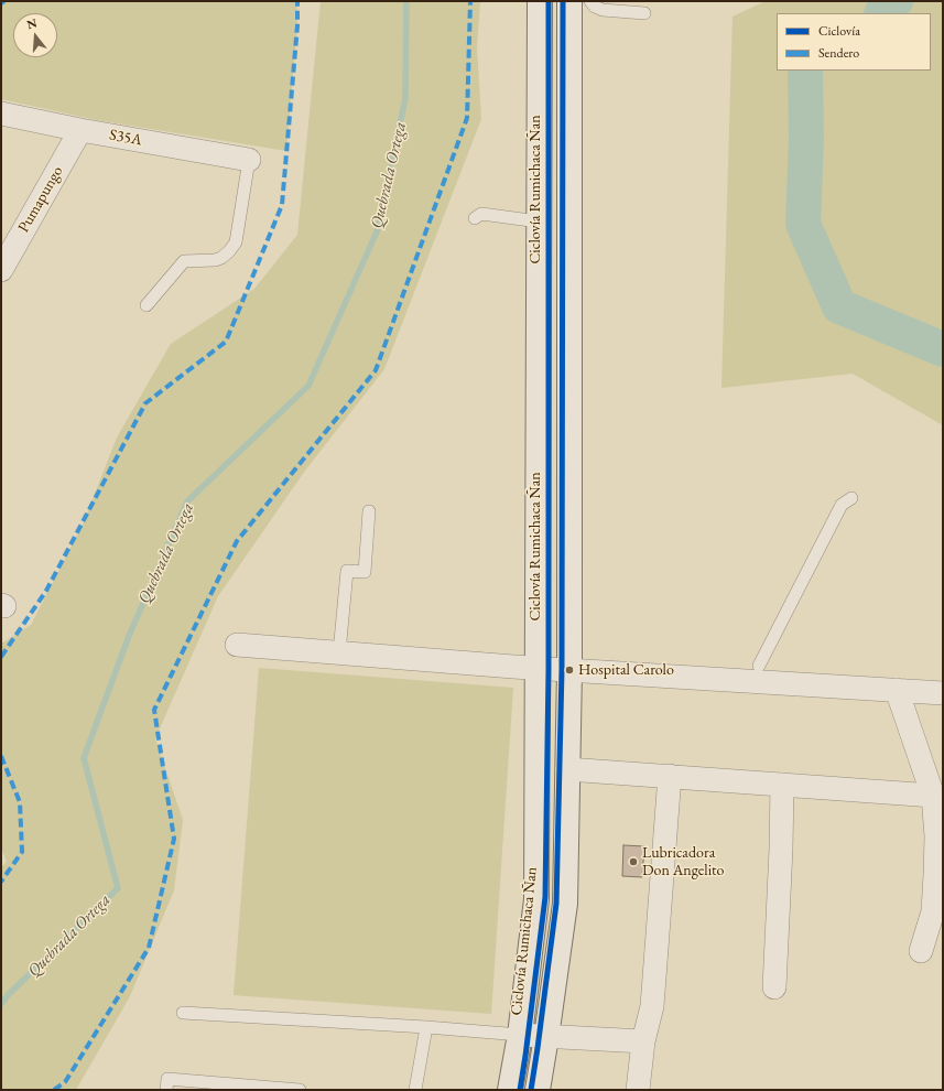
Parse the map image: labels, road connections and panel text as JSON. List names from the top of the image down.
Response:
{
  "streets": {
    "street": ["S35A", "Pumapungo"],
    "cycle path": ["Ciclovía Rumichaca Ñan"]
  },
  "crossings": [
    ["S35A", "Pumapungo"]
  ],
  "water": ["Quebrada Ortega"],
  "places": ["Hospital Carolo", "Lubricadora Don Angelito"],
  "legend": ["Ciclovía", "Sendero"],
  "north": "top"
}
